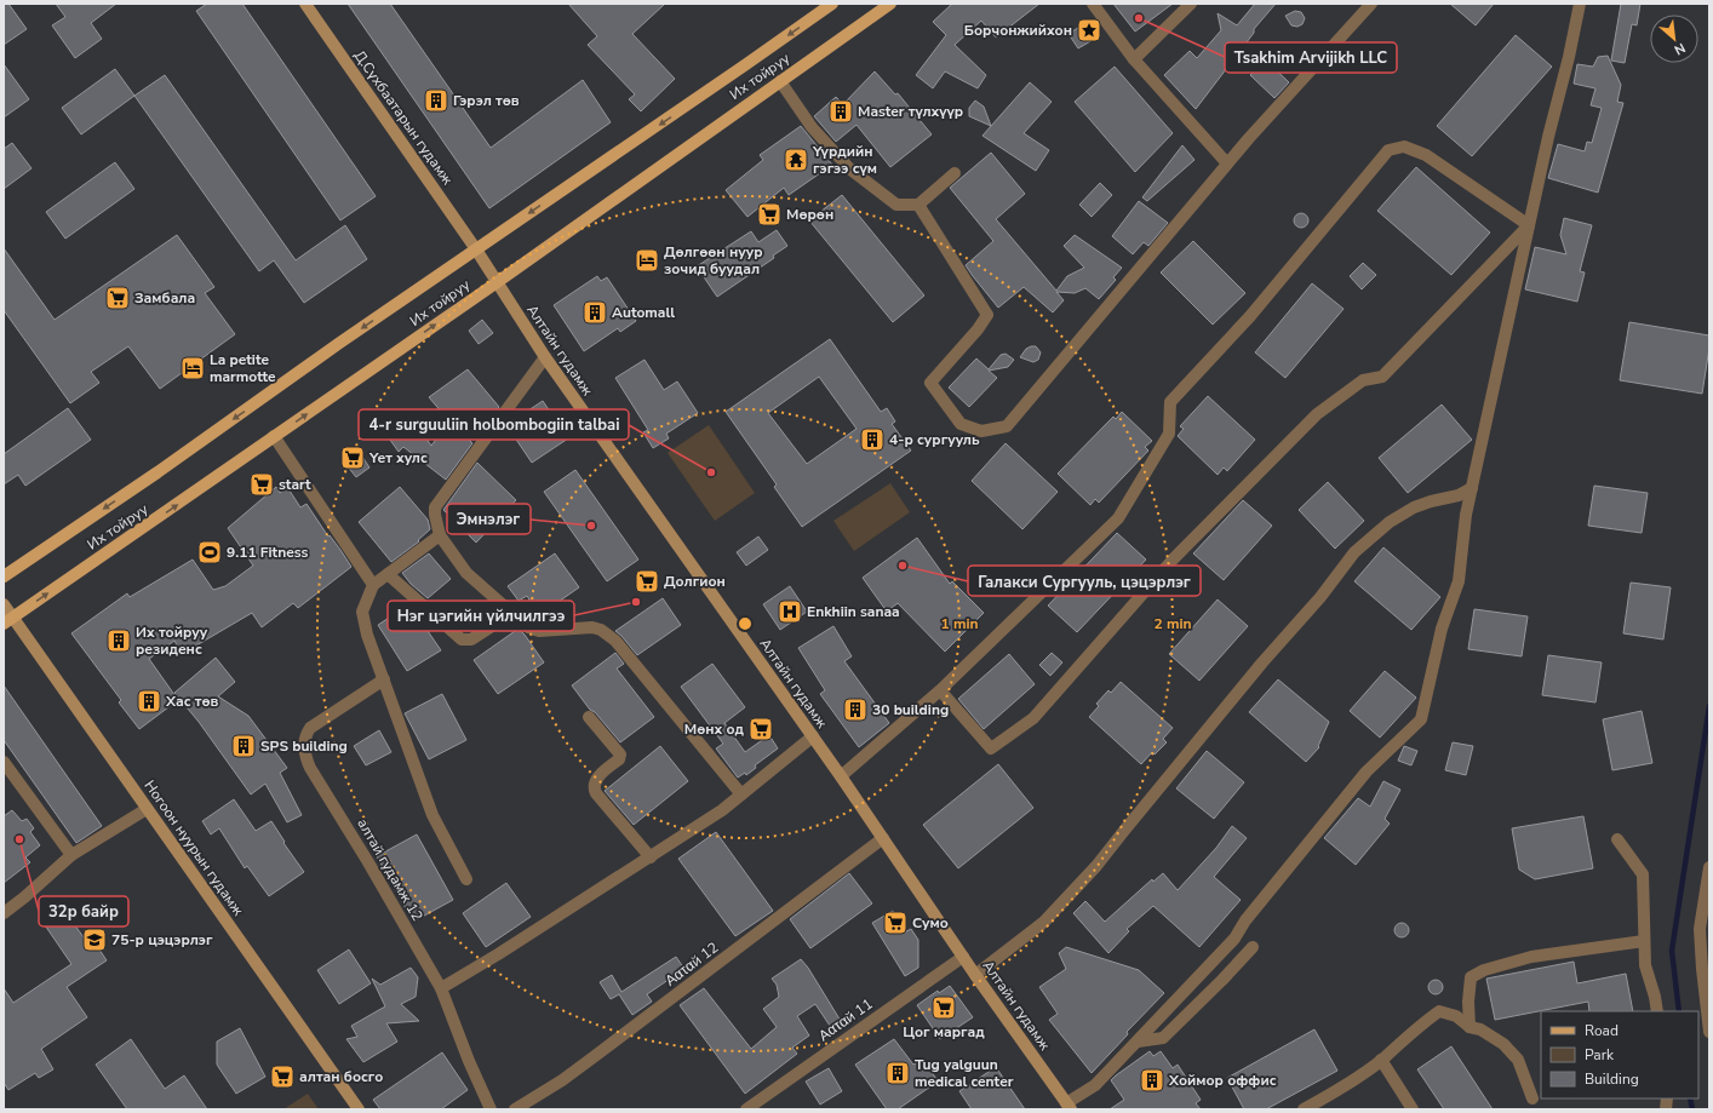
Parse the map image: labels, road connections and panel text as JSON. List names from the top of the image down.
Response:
{
  "streets": {
    "main road": [
      "Их тойруу",
      "Д.Сүхбаатарын гудамж",
      "Алтайн гудамж",
      "Ногоон нуурын гудамж"
    ],
    "street": ["алтай гудамж 12", "Ααταй 12", "Ααταй 11"]
  },
  "crossings": [
    ["Их тойруу", "Д.Сүхбаатарын гудамж"],
    ["Их тойруу", "Алтайн гудамж"],
    ["Их тойруу", "Ногоон нуурын гудамж"],
    ["Д.Сүхбаатарын гудамж", "Алтайн гудамж"],
    ["Алтайн гудамж", "Ααταй 12"],
    ["Алтайн гудамж", "Ααταй 11"]
  ],
  "places": {
    "other": [
      "Tsakhim Arvijikh LLC",
      "4-r surguuliin holbombogiin talbai",
      "Эмнэлэг",
      "Галакси Сургууль, цэцэрлэг",
      "Нэг цэгийн үйлчилгээ",
      "32р байр"
    ],
    "place": ["Борчонжийхон"],
    "building": [
      "Гэрэл төв",
      "Master түлхүүр",
      "Automall",
      "4-р сургууль",
      "Их тойруу резиденс",
      "Хас төв",
      "30 building",
      "SPS building",
      "Tug yalguun medical center",
      "Хоймор оффис"
    ],
    "temple": ["Үүрдийн гэгээ сүм"],
    "supermarket": [
      "Мөрөн",
      "Замбала",
      "Үет хулс",
      "start",
      "Долгион",
      "Мөнх од",
      "Сумо",
      "Цог маргад",
      "алтан босго"
    ],
    "hotel": ["Дөлгөөн нуур зочид буудал", "La petite marmotte"],
    "sports": ["9.11 Fitness"],
    "hospital": ["Enkhiin sanaa"],
    "school or university": ["75-р цэцэрлэг"]
  },
  "legend": ["Road", "Park", "Building"],
  "north": "bottom right",
  "rings": ["1 min", "2 min"]
}
